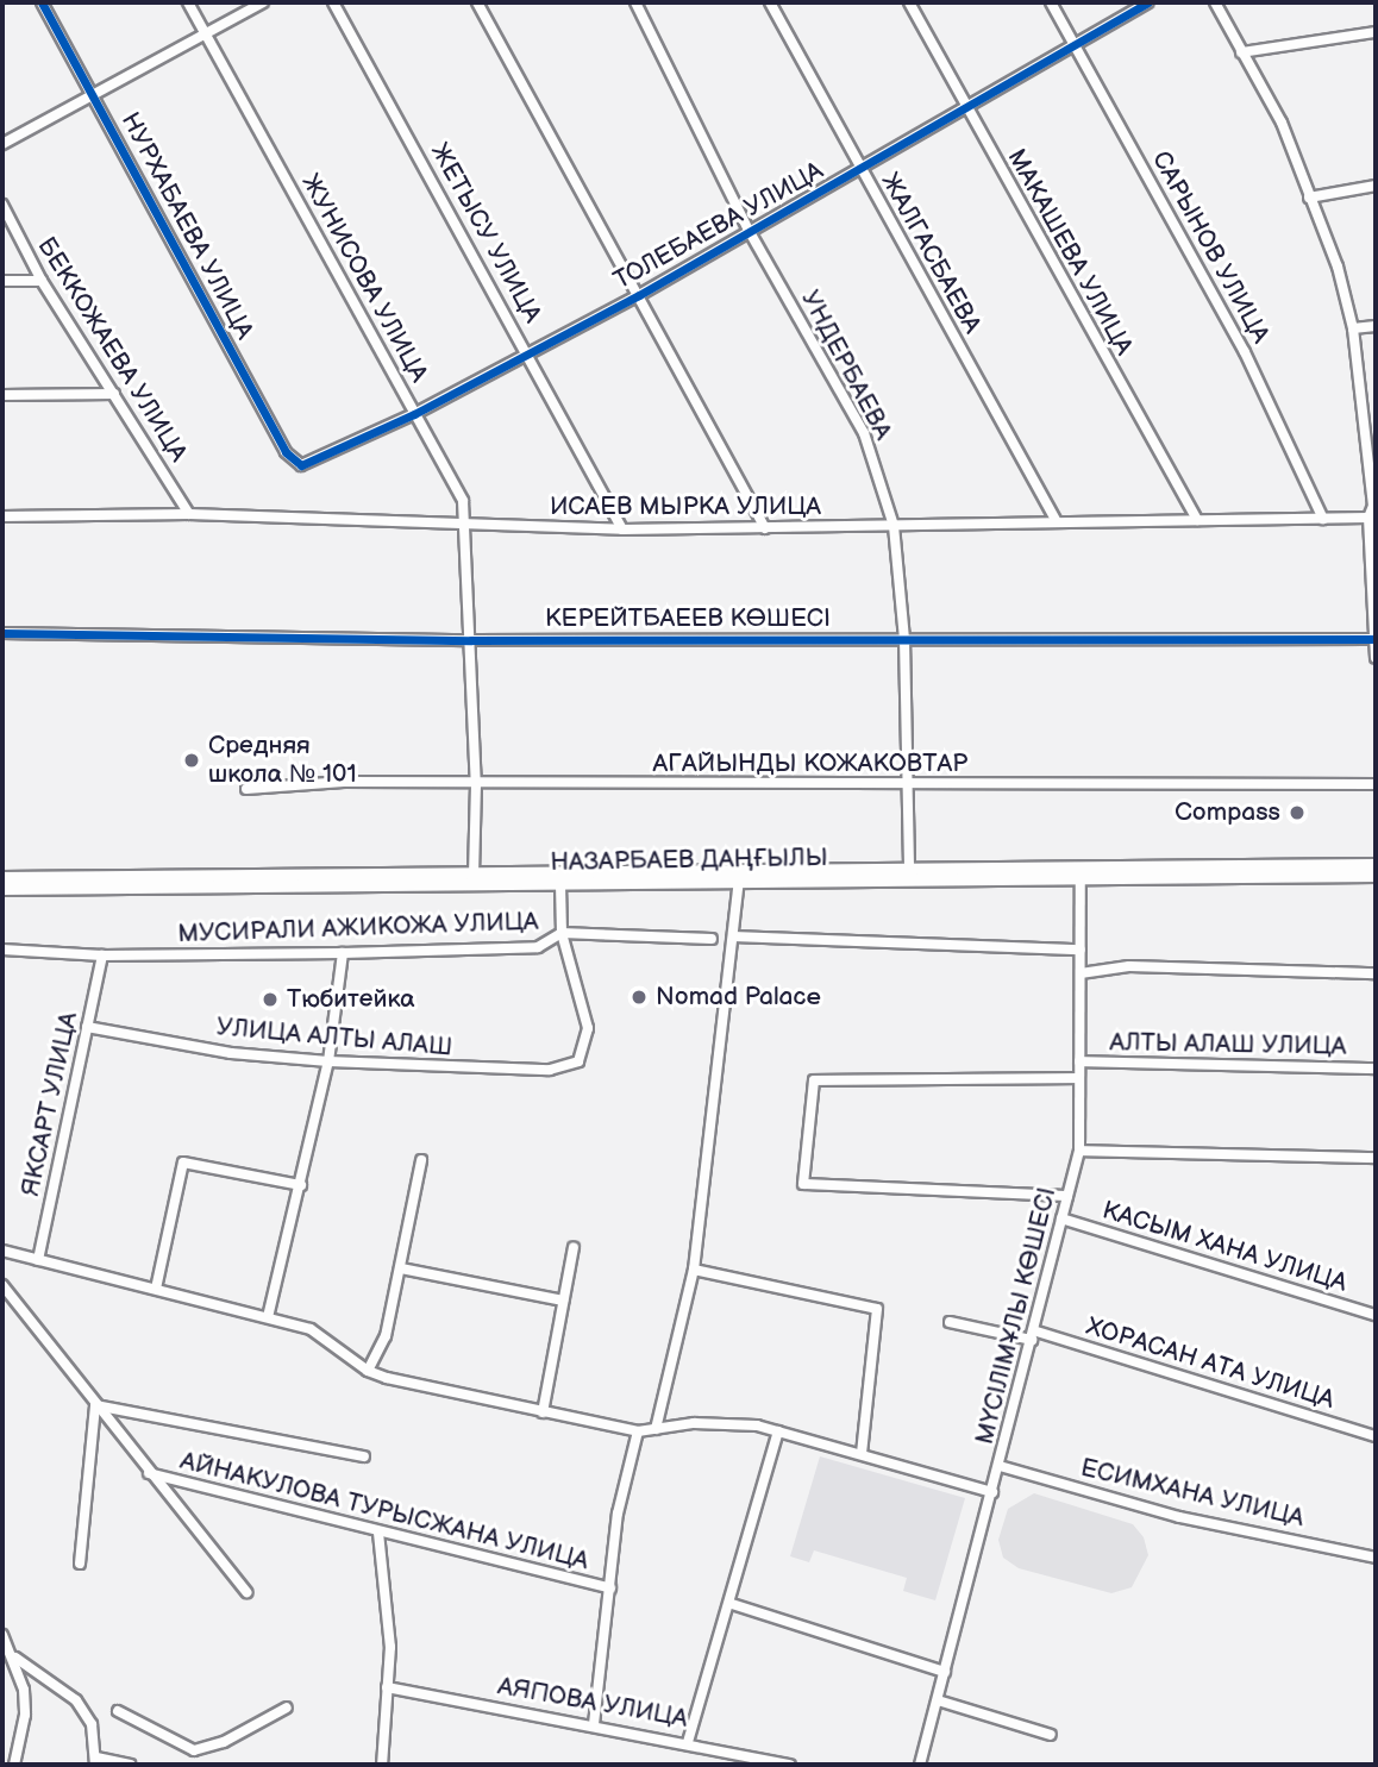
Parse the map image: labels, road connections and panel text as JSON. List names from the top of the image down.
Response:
{
  "streets": {
    "main road": ["НАЗАРБАЕВ ДАҢҒЫЛЫ"],
    "street": [
      "НУРХАБАЕВА УЛИЦА",
      "ТОЛЕБАЕВА УЛИЦА",
      "ЖЕТЫСУ УЛИЦА",
      "САРЫНОВ УЛИЦА",
      "МАКАШЕВА УЛИЦА",
      "ЖАЛГАСБАЕВА",
      "ЖУНИСОВА УЛИЦА",
      "БЕККОЖАЕВА УЛИЦА",
      "УНДЕРБАЕВА",
      "ИСАЕВ МЫРКА УЛИЦА",
      "КЕРЕЙТБАЕЕВ КӨШЕСІ",
      "АГАЙЫНДЫ КОЖАКОВТАР",
      "МУСИРАЛИ АЖИКОЖА УЛИЦА",
      "УЛИЦА АЛТЫ АЛАШ",
      "АЛТЫ АЛАШ УЛИЦА",
      "ЯКСАРТ УЛИЦА",
      "КАСЫМ ХАНА УЛИЦА",
      "МҮСІЛІМҰЛЫ КӨШЕСІ",
      "ХОРАСАН АТА УЛИЦА",
      "ЕСИМХАНА УЛИЦА",
      "АЙНАКУЛОВА ТУРЫСЖАНА УЛИЦА",
      "АЯПОВА УЛИЦА"
    ]
  },
  "crossings": [
    ["НУРХАБАЕВА УЛИЦА", "ТОЛЕБАЕВА УЛИЦА"],
    ["ТОЛЕБАЕВА УЛИЦА", "ЖЕТЫСУ УЛИЦА"],
    ["ТОЛЕБАЕВА УЛИЦА", "САРЫНОВ УЛИЦА"],
    ["ТОЛЕБАЕВА УЛИЦА", "МАКАШЕВА УЛИЦА"],
    ["ТОЛЕБАЕВА УЛИЦА", "ЖАЛГАСБАЕВА"],
    ["ТОЛЕБАЕВА УЛИЦА", "ЖУНИСОВА УЛИЦА"],
    ["ТОЛЕБАЕВА УЛИЦА", "УНДЕРБАЕВА"],
    ["ЖЕТЫСУ УЛИЦА", "ИСАЕВ МЫРКА УЛИЦА"],
    ["САРЫНОВ УЛИЦА", "ИСАЕВ МЫРКА УЛИЦА"],
    ["МАКАШЕВА УЛИЦА", "ИСАЕВ МЫРКА УЛИЦА"],
    ["ЖАЛГАСБАЕВА", "ИСАЕВ МЫРКА УЛИЦА"],
    ["ЖУНИСОВА УЛИЦА", "ИСАЕВ МЫРКА УЛИЦА"],
    ["ЖУНИСОВА УЛИЦА", "КЕРЕЙТБАЕЕВ КӨШЕСІ"],
    ["ЖУНИСОВА УЛИЦА", "АГАЙЫНДЫ КОЖАКОВТАР"],
    ["ЖУНИСОВА УЛИЦА", "НАЗАРБАЕВ ДАҢҒЫЛЫ"],
    ["БЕККОЖАЕВА УЛИЦА", "ИСАЕВ МЫРКА УЛИЦА"],
    ["УНДЕРБАЕВА", "ИСАЕВ МЫРКА УЛИЦА"],
    ["УНДЕРБАЕВА", "КЕРЕЙТБАЕЕВ КӨШЕСІ"],
    ["УНДЕРБАЕВА", "АГАЙЫНДЫ КОЖАКОВТАР"],
    ["УНДЕРБАЕВА", "НАЗАРБАЕВ ДАҢҒЫЛЫ"],
    ["НАЗАРБАЕВ ДАҢҒЫЛЫ", "МҮСІЛІМҰЛЫ КӨШЕСІ"],
    ["МУСИРАЛИ АЖИКОЖА УЛИЦА", "УЛИЦА АЛТЫ АЛАШ"],
    ["МУСИРАЛИ АЖИКОЖА УЛИЦА", "ЯКСАРТ УЛИЦА"],
    ["УЛИЦА АЛТЫ АЛАШ", "ЯКСАРТ УЛИЦА"],
    ["АЛТЫ АЛАШ УЛИЦА", "МҮСІЛІМҰЛЫ КӨШЕСІ"],
    ["КАСЫМ ХАНА УЛИЦА", "МҮСІЛІМҰЛЫ КӨШЕСІ"],
    ["МҮСІЛІМҰЛЫ КӨШЕСІ", "ХОРАСАН АТА УЛИЦА"],
    ["МҮСІЛІМҰЛЫ КӨШЕСІ", "ЕСИМХАНА УЛИЦА"]
  ],
  "places": [
    "Средняя школа № 101",
    "Compass",
    "Nomad Palace",
    "Тюбитейка"
  ]
}
